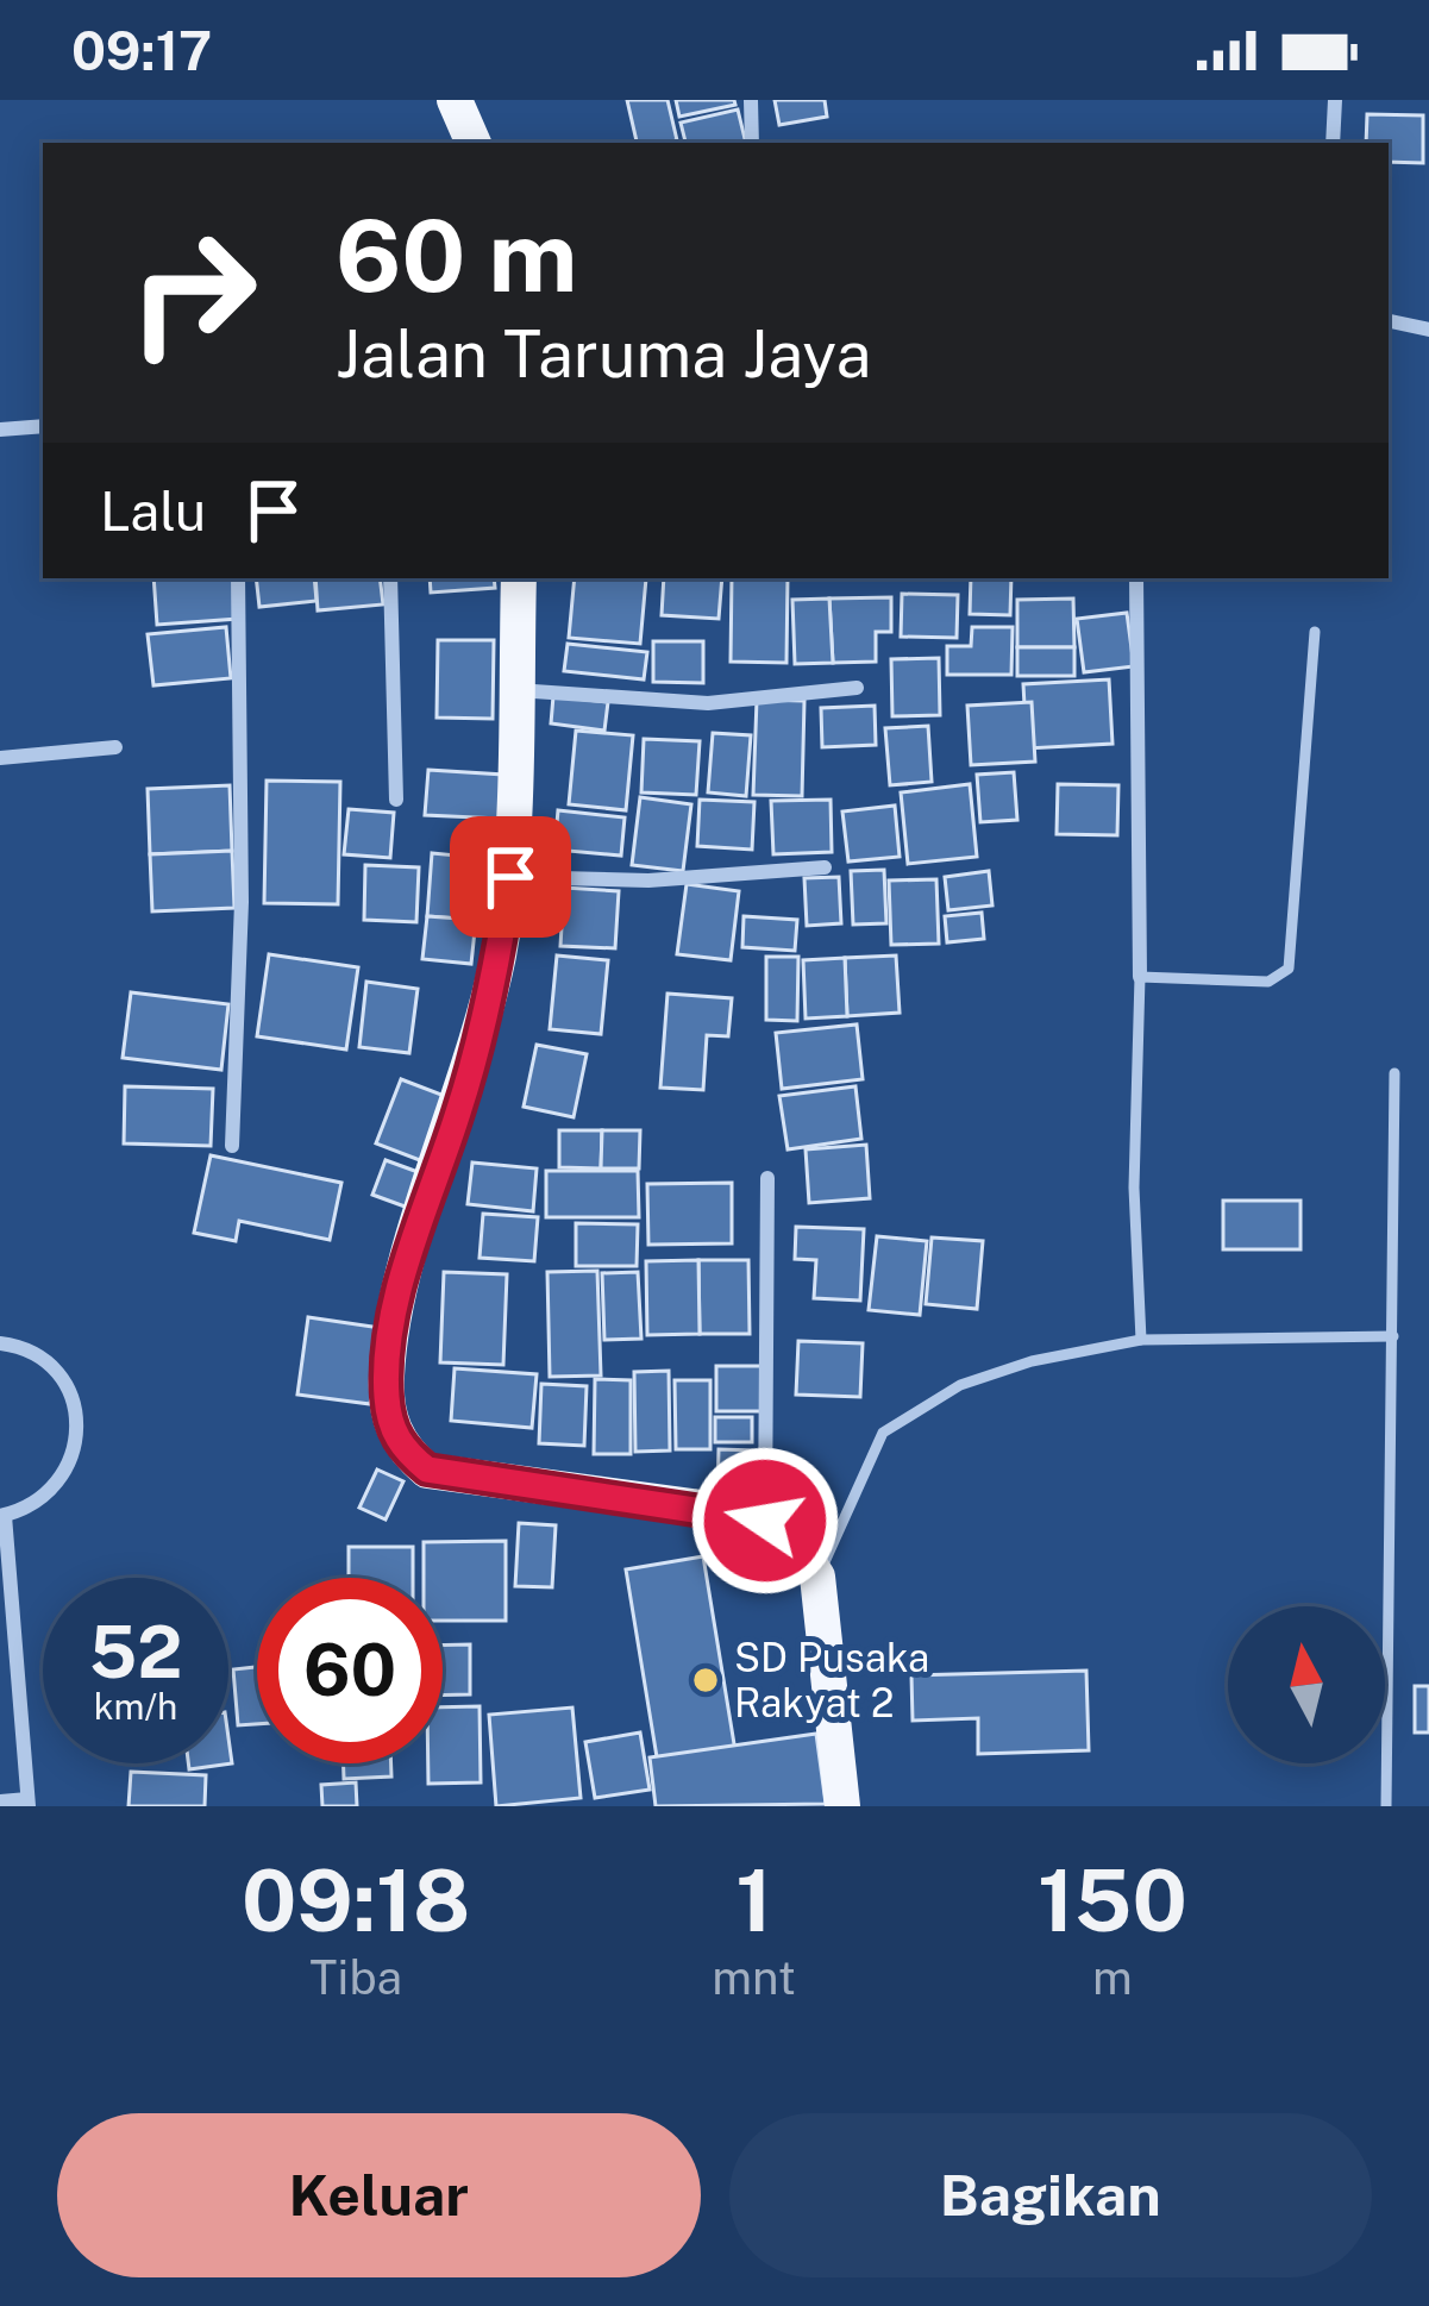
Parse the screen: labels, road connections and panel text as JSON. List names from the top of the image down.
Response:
{
  "places": ["SD Pusaka Rakyat 2"],
  "north": "top",
  "page": {
    "status": "09:17",
    "turn": ["60 m", "Jalan Taruma Jaya"],
    "then": "Lalu",
    "speed": "52 km/h",
    "limit": "60",
    "eta": [
      "09:18",
      "Tiba",
      "1",
      "mnt",
      "150",
      "m"
    ],
    "buttons": ["Keluar", "Bagikan"]
  }
}
